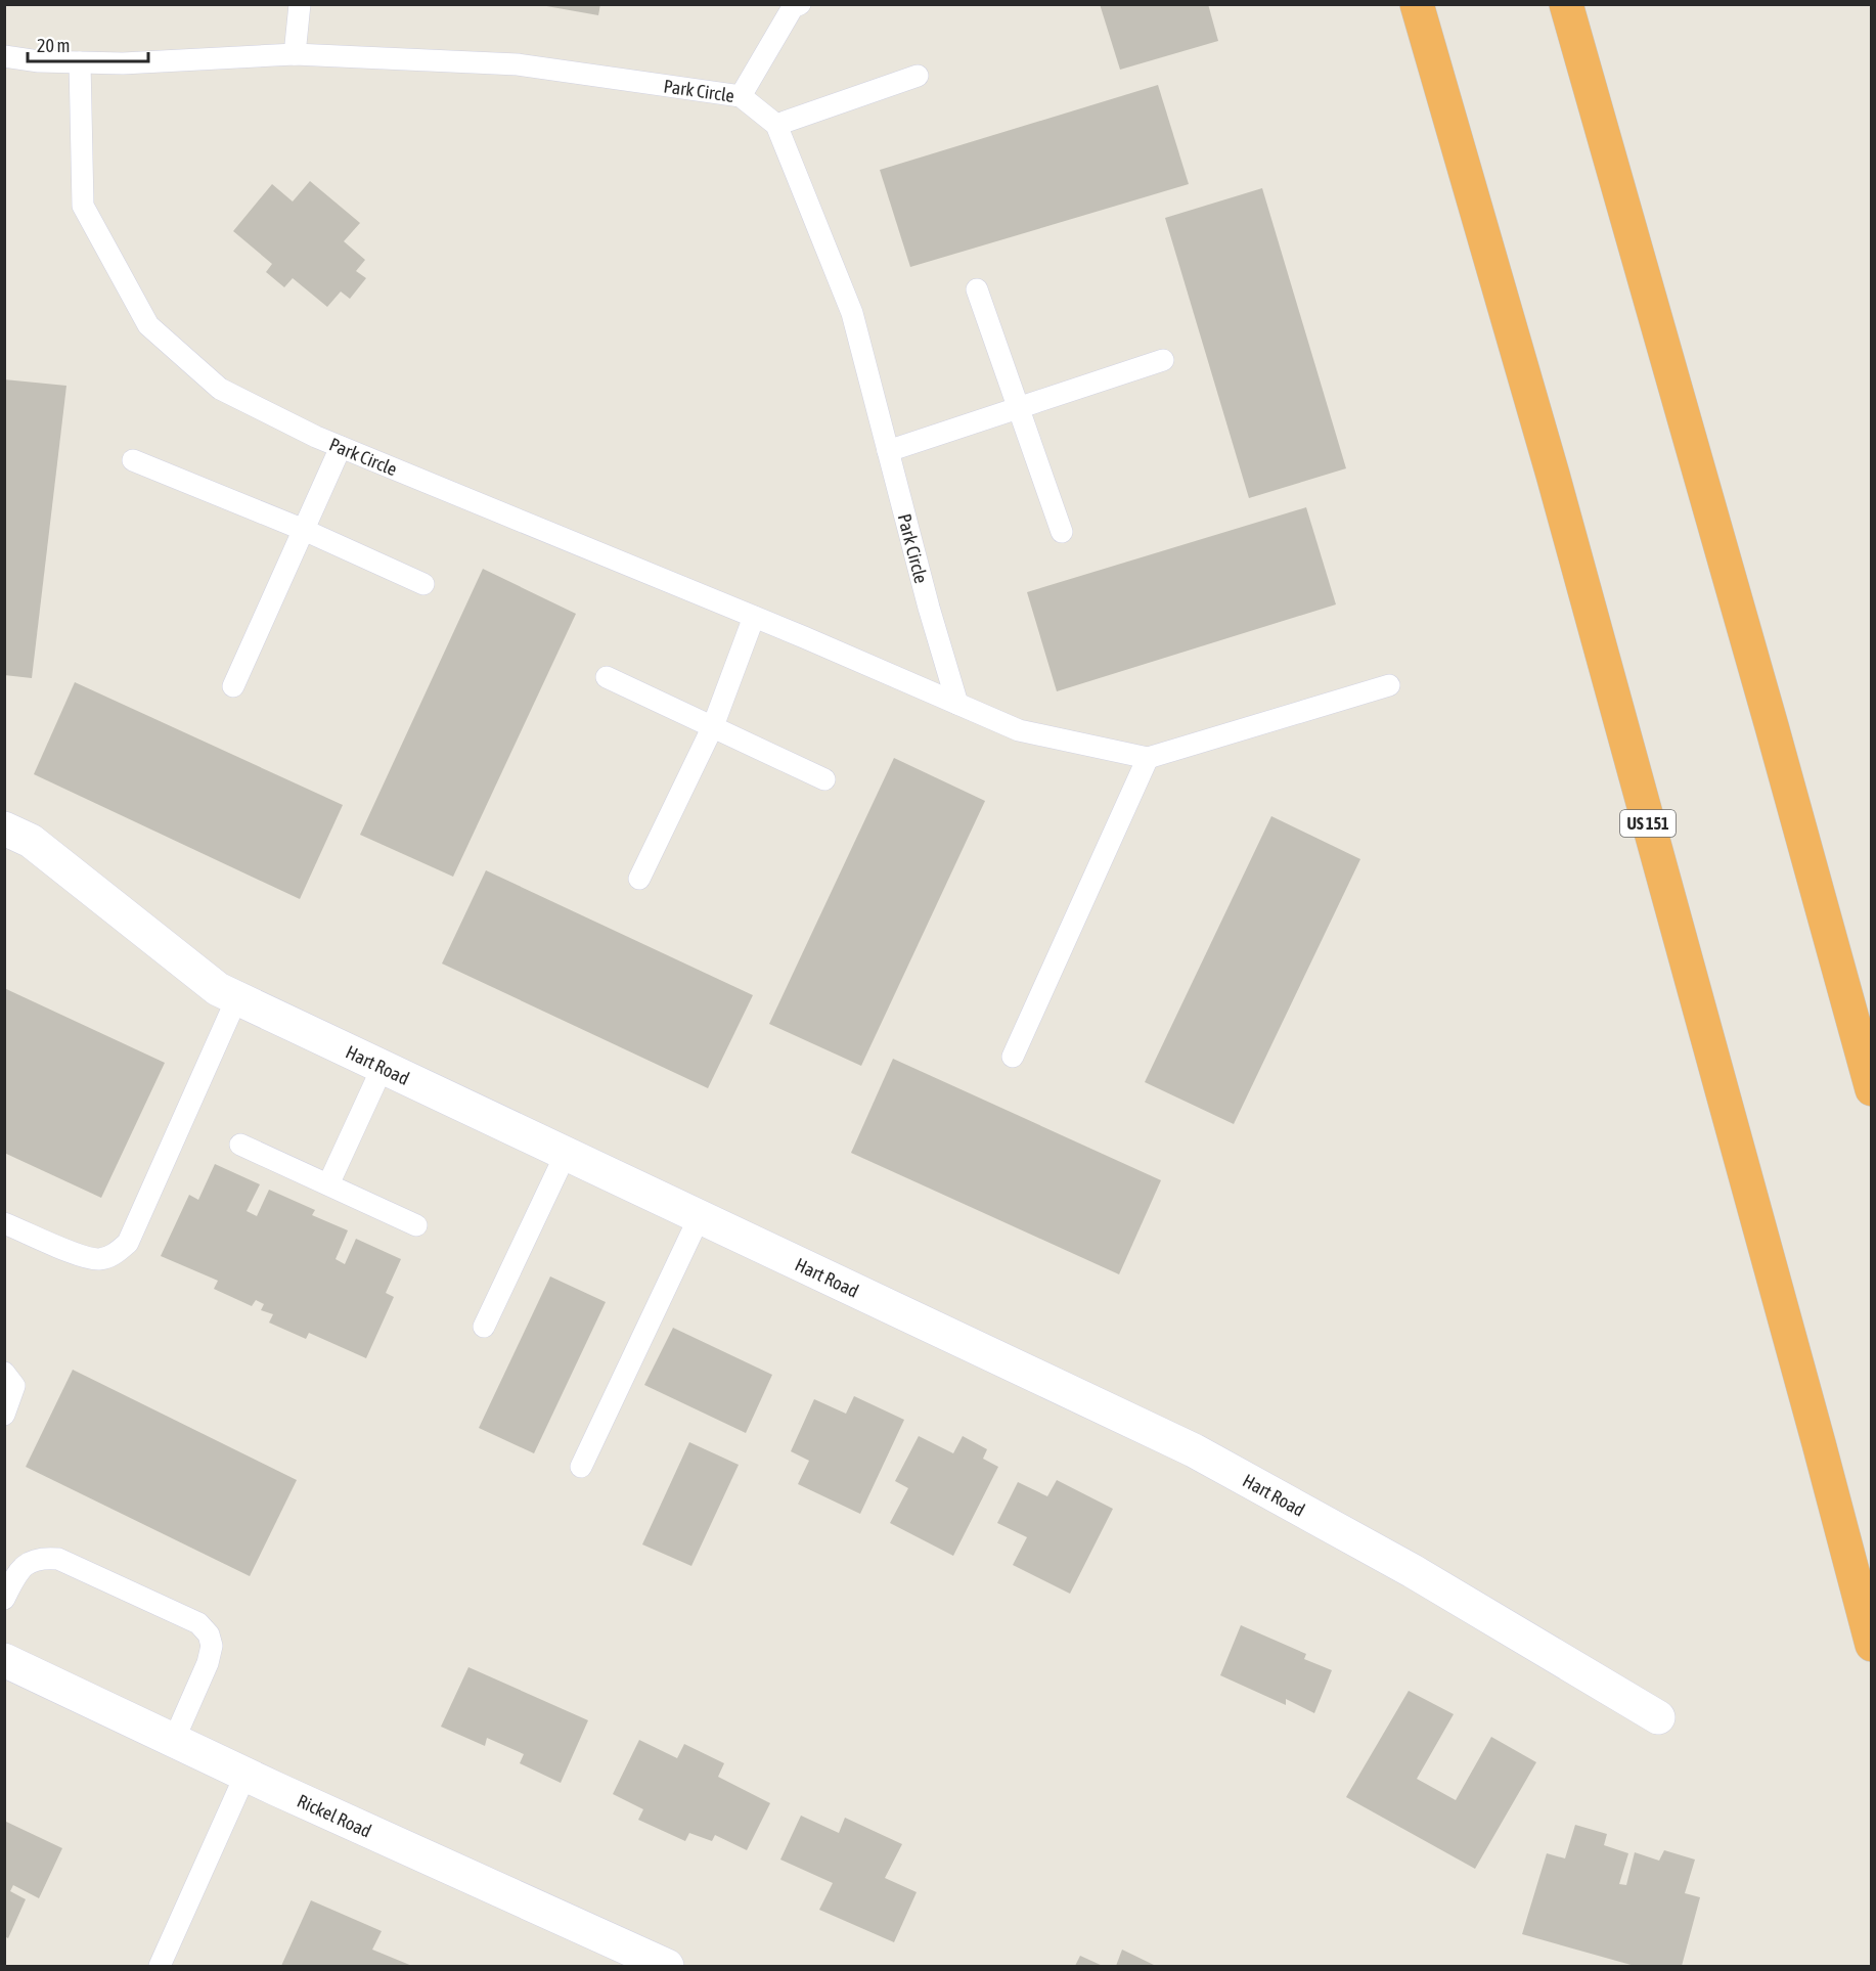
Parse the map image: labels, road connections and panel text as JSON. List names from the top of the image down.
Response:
{
  "streets": {
    "highway": ["US 151"],
    "street": ["Hart Road", "Rickel Road"],
    "lane": ["Park Circle"]
  },
  "scale_bar": "20 m"
}
